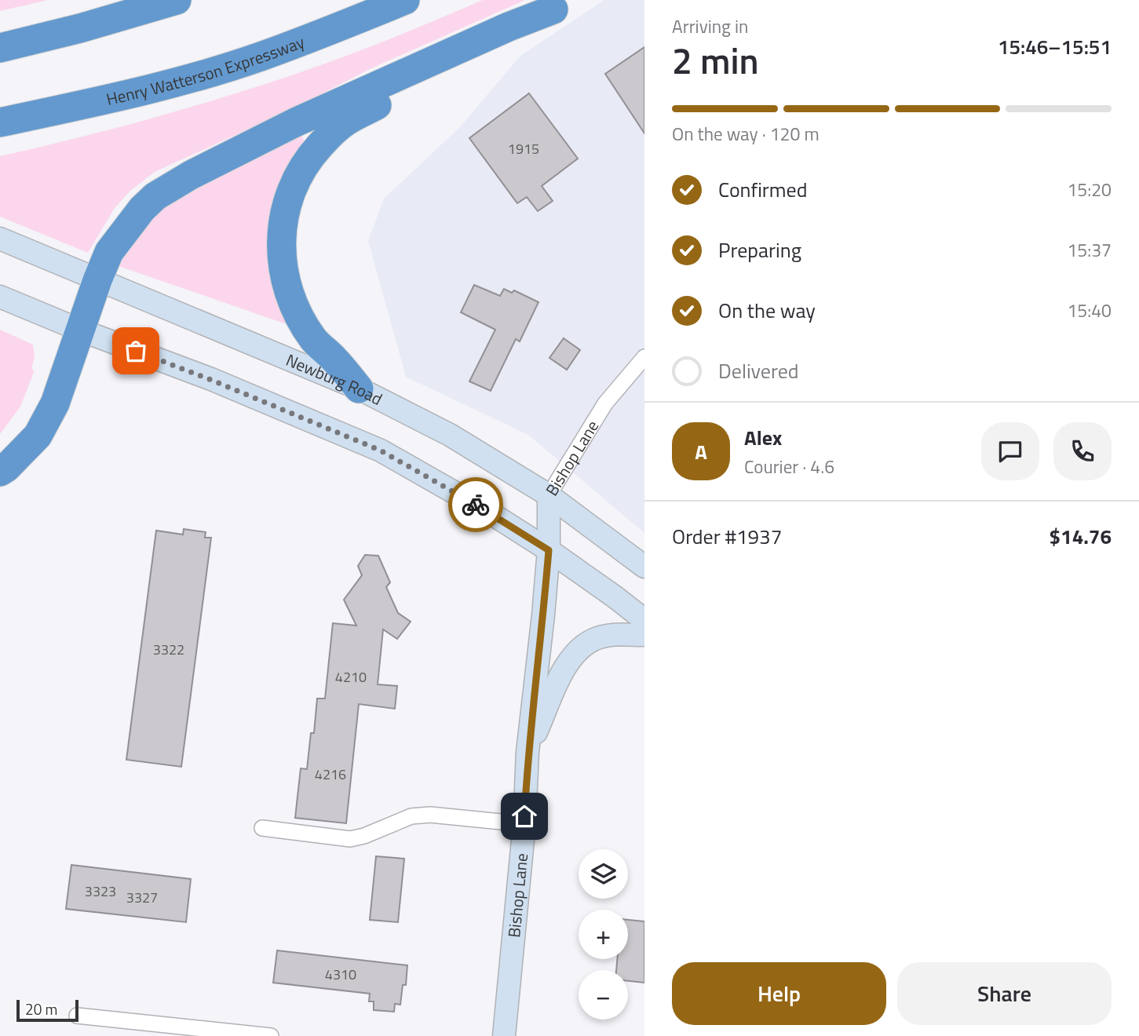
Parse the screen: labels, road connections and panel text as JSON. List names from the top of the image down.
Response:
{
  "streets": {
    "highway": ["Henry Watterson Expressway"],
    "main road": ["Newburg Road", "Bishop Lane"]
  },
  "crossings": [
    ["Newburg Road", "Bishop Lane"]
  ],
  "house_numbers": [
    "1915",
    "3322",
    "4210",
    "4216",
    "3323",
    "3327",
    "4310"
  ],
  "scale_bar": "20 m",
  "page": {
    "heading": ["2 min", "Arriving in", "15:46–15:51"],
    "panel": [
      "Alex",
      "Courier · 4.6",
      "Order #1937",
      "$14.76"
    ],
    "bar": "On the way · 120 m",
    "list": [
      ["Confirmed", "15:20"],
      ["Preparing", "15:37"],
      ["On the way", "15:40"],
      "Delivered"
    ],
    "round": "A",
    "map_buttons": ["+", "−"],
    "buttons": ["Help", "Share"],
    "scale": "20 m"
  }
}
